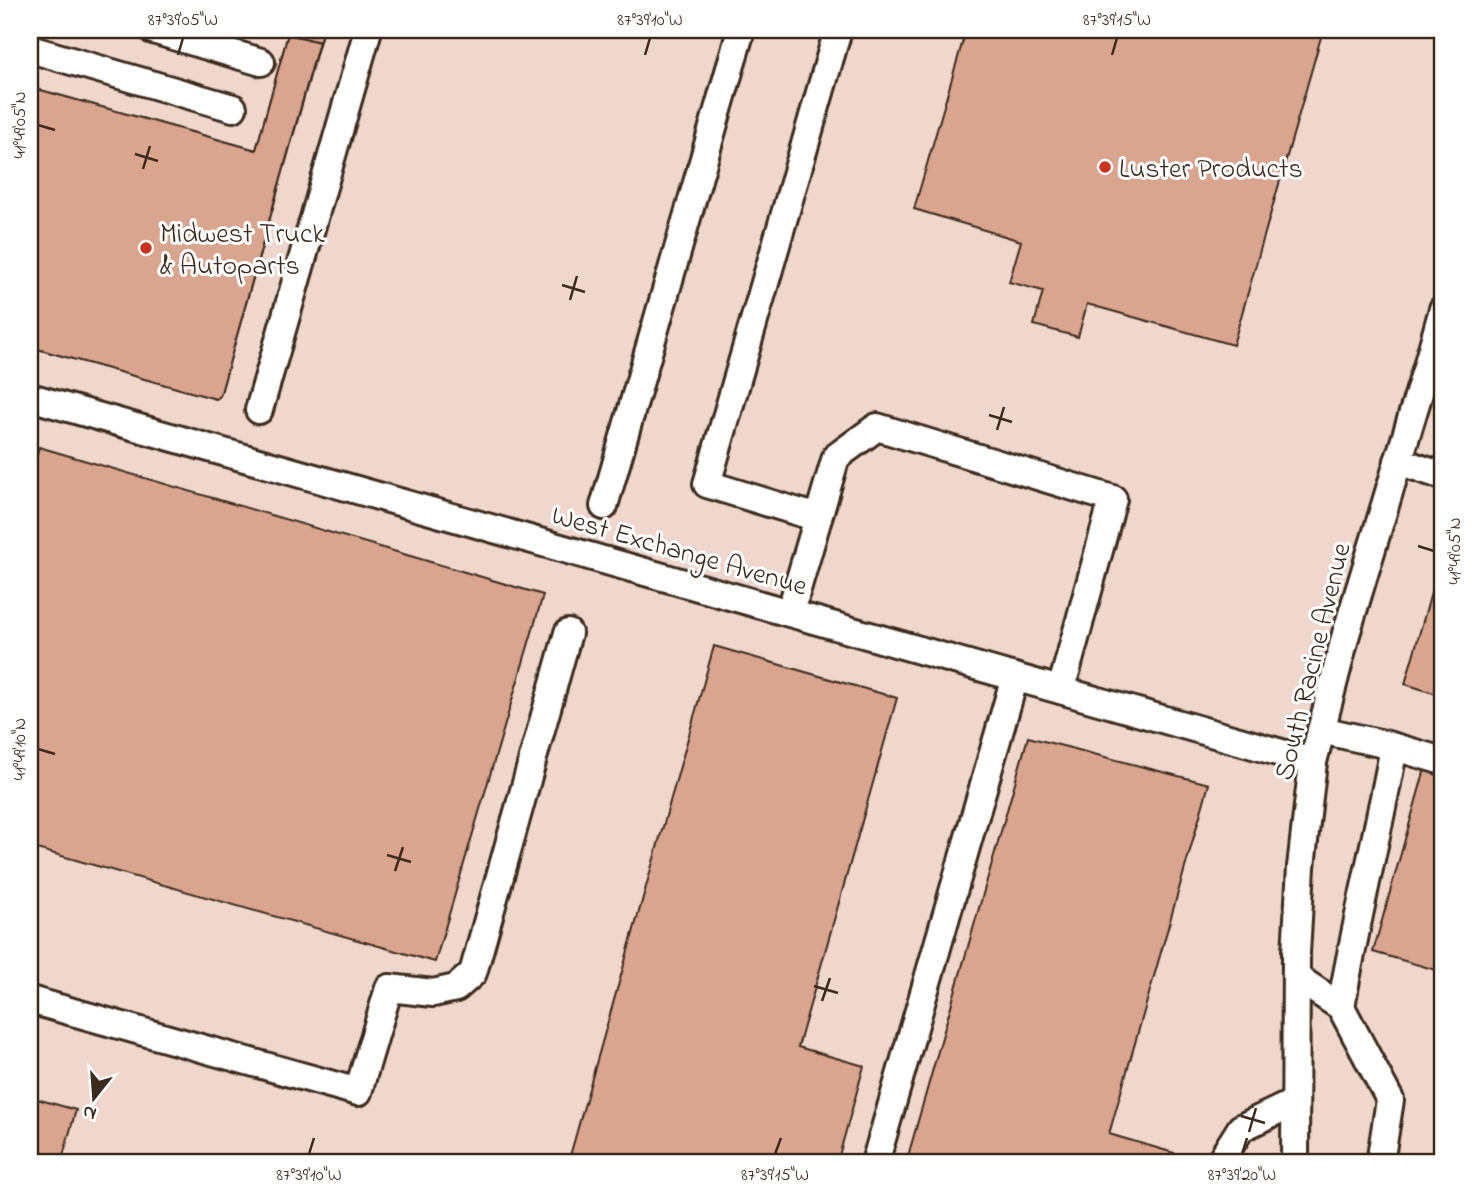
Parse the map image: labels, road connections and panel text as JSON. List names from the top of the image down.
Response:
{
  "streets": {
    "street": ["West Exchange Avenue", "South Racine Avenue"]
  },
  "crossings": [
    ["West Exchange Avenue", "South Racine Avenue"]
  ],
  "places": ["Luster Products", "Midwest Truck & Autoparts"],
  "north": "bottom",
  "coordinates": [
    "87°39'05\"W",
    "87°39'10\"W",
    "87°39'15\"W",
    "41°49'05\"N",
    "41°49'10\"N",
    "87°39'20\"W"
  ]
}
